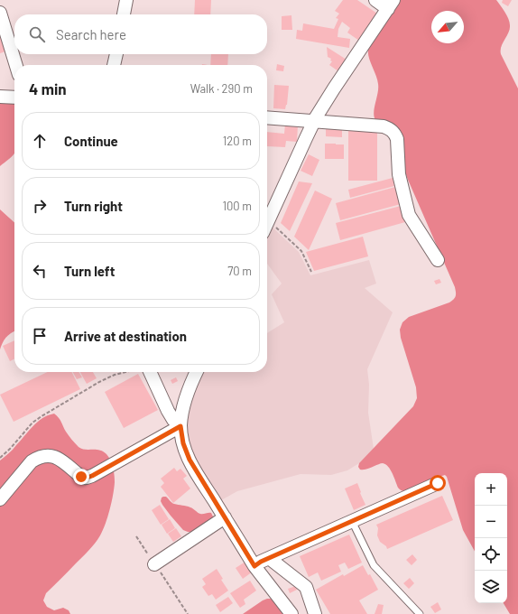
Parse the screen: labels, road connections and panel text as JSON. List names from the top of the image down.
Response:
{
  "north": "bottom left",
  "page": {
    "search": "Search here",
    "heading": ["4 min", "Walk · 290 m"],
    "list": [
      ["Continue", "120 m"],
      ["Turn right", "100 m"],
      ["Turn left", "70 m"],
      "Arrive at destination"
    ],
    "map_buttons": ["+", "−"]
  }
}
